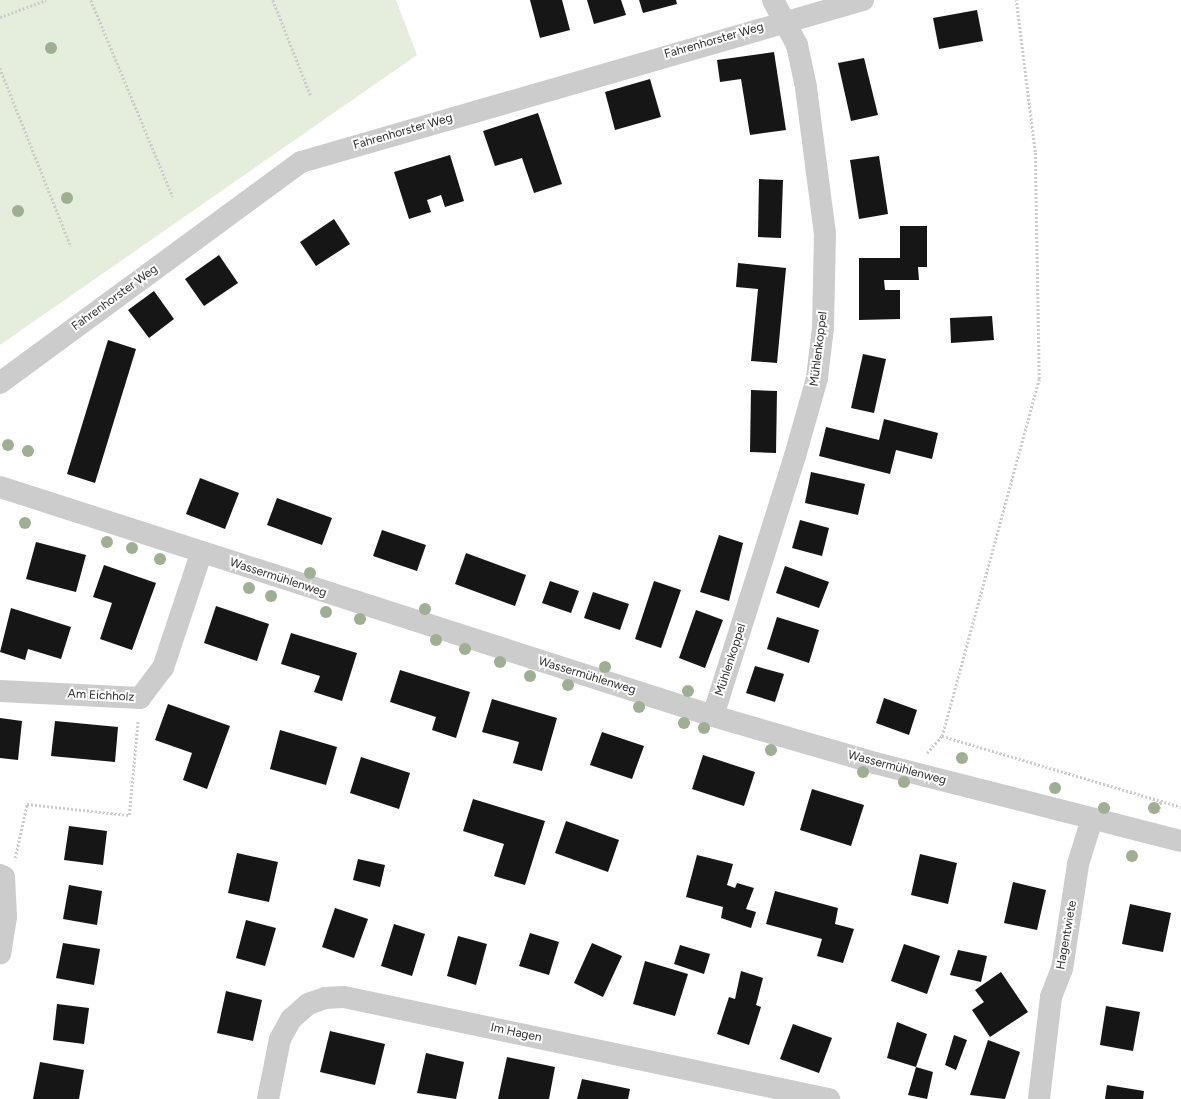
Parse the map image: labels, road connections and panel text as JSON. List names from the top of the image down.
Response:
{
  "streets": {
    "street": [
      "Fahrenhorster Weg",
      "Mühlenkoppel",
      "Wassermühlenweg",
      "Am Eichholz",
      "Hagentwiete",
      "Im Hagen"
    ]
  },
  "crossings": [
    ["Fahrenhorster Weg", "Mühlenkoppel"],
    ["Mühlenkoppel", "Wassermühlenweg"],
    ["Wassermühlenweg", "Am Eichholz"],
    ["Wassermühlenweg", "Hagentwiete"]
  ]
}
